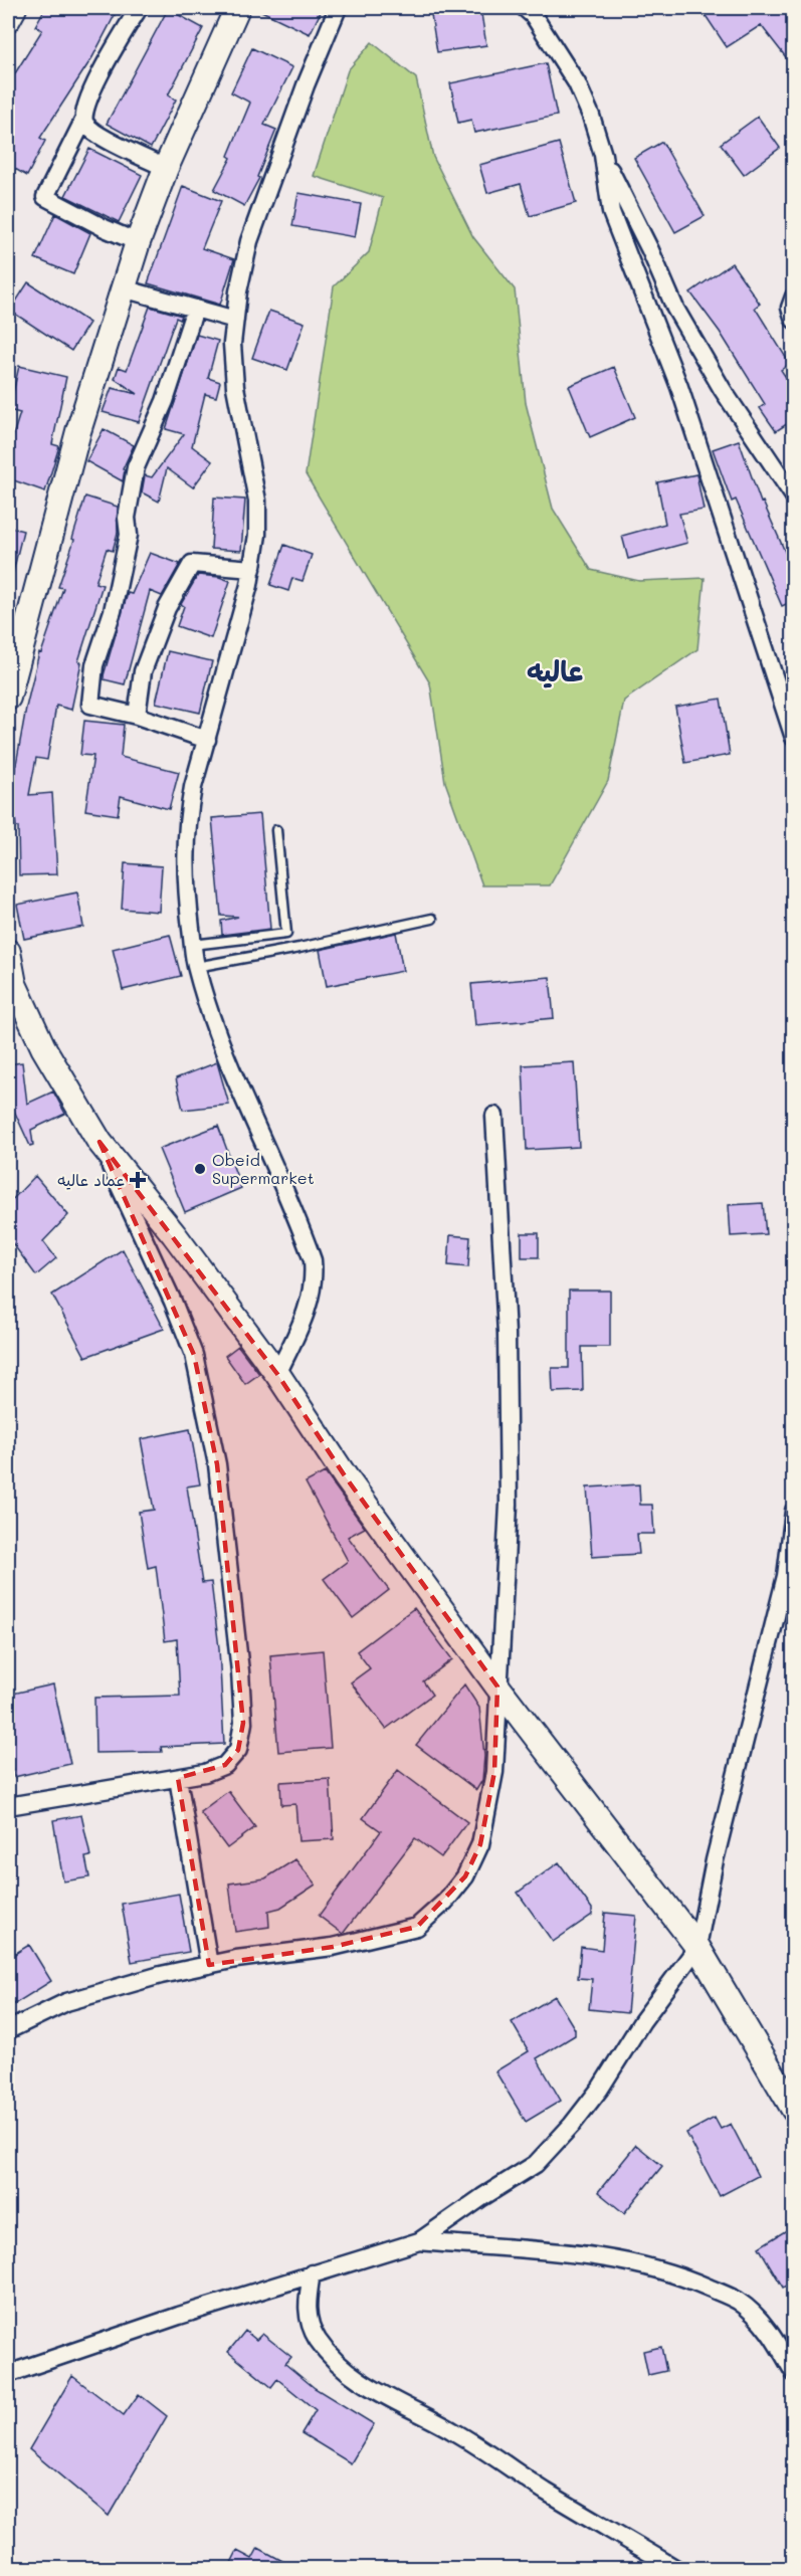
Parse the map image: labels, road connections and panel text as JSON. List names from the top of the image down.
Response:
{
  "districts": ["عاليه"],
  "places": {
    "other": ["Obeid Supermarket"],
    "health": ["عماد عاليه"]
  }
}
